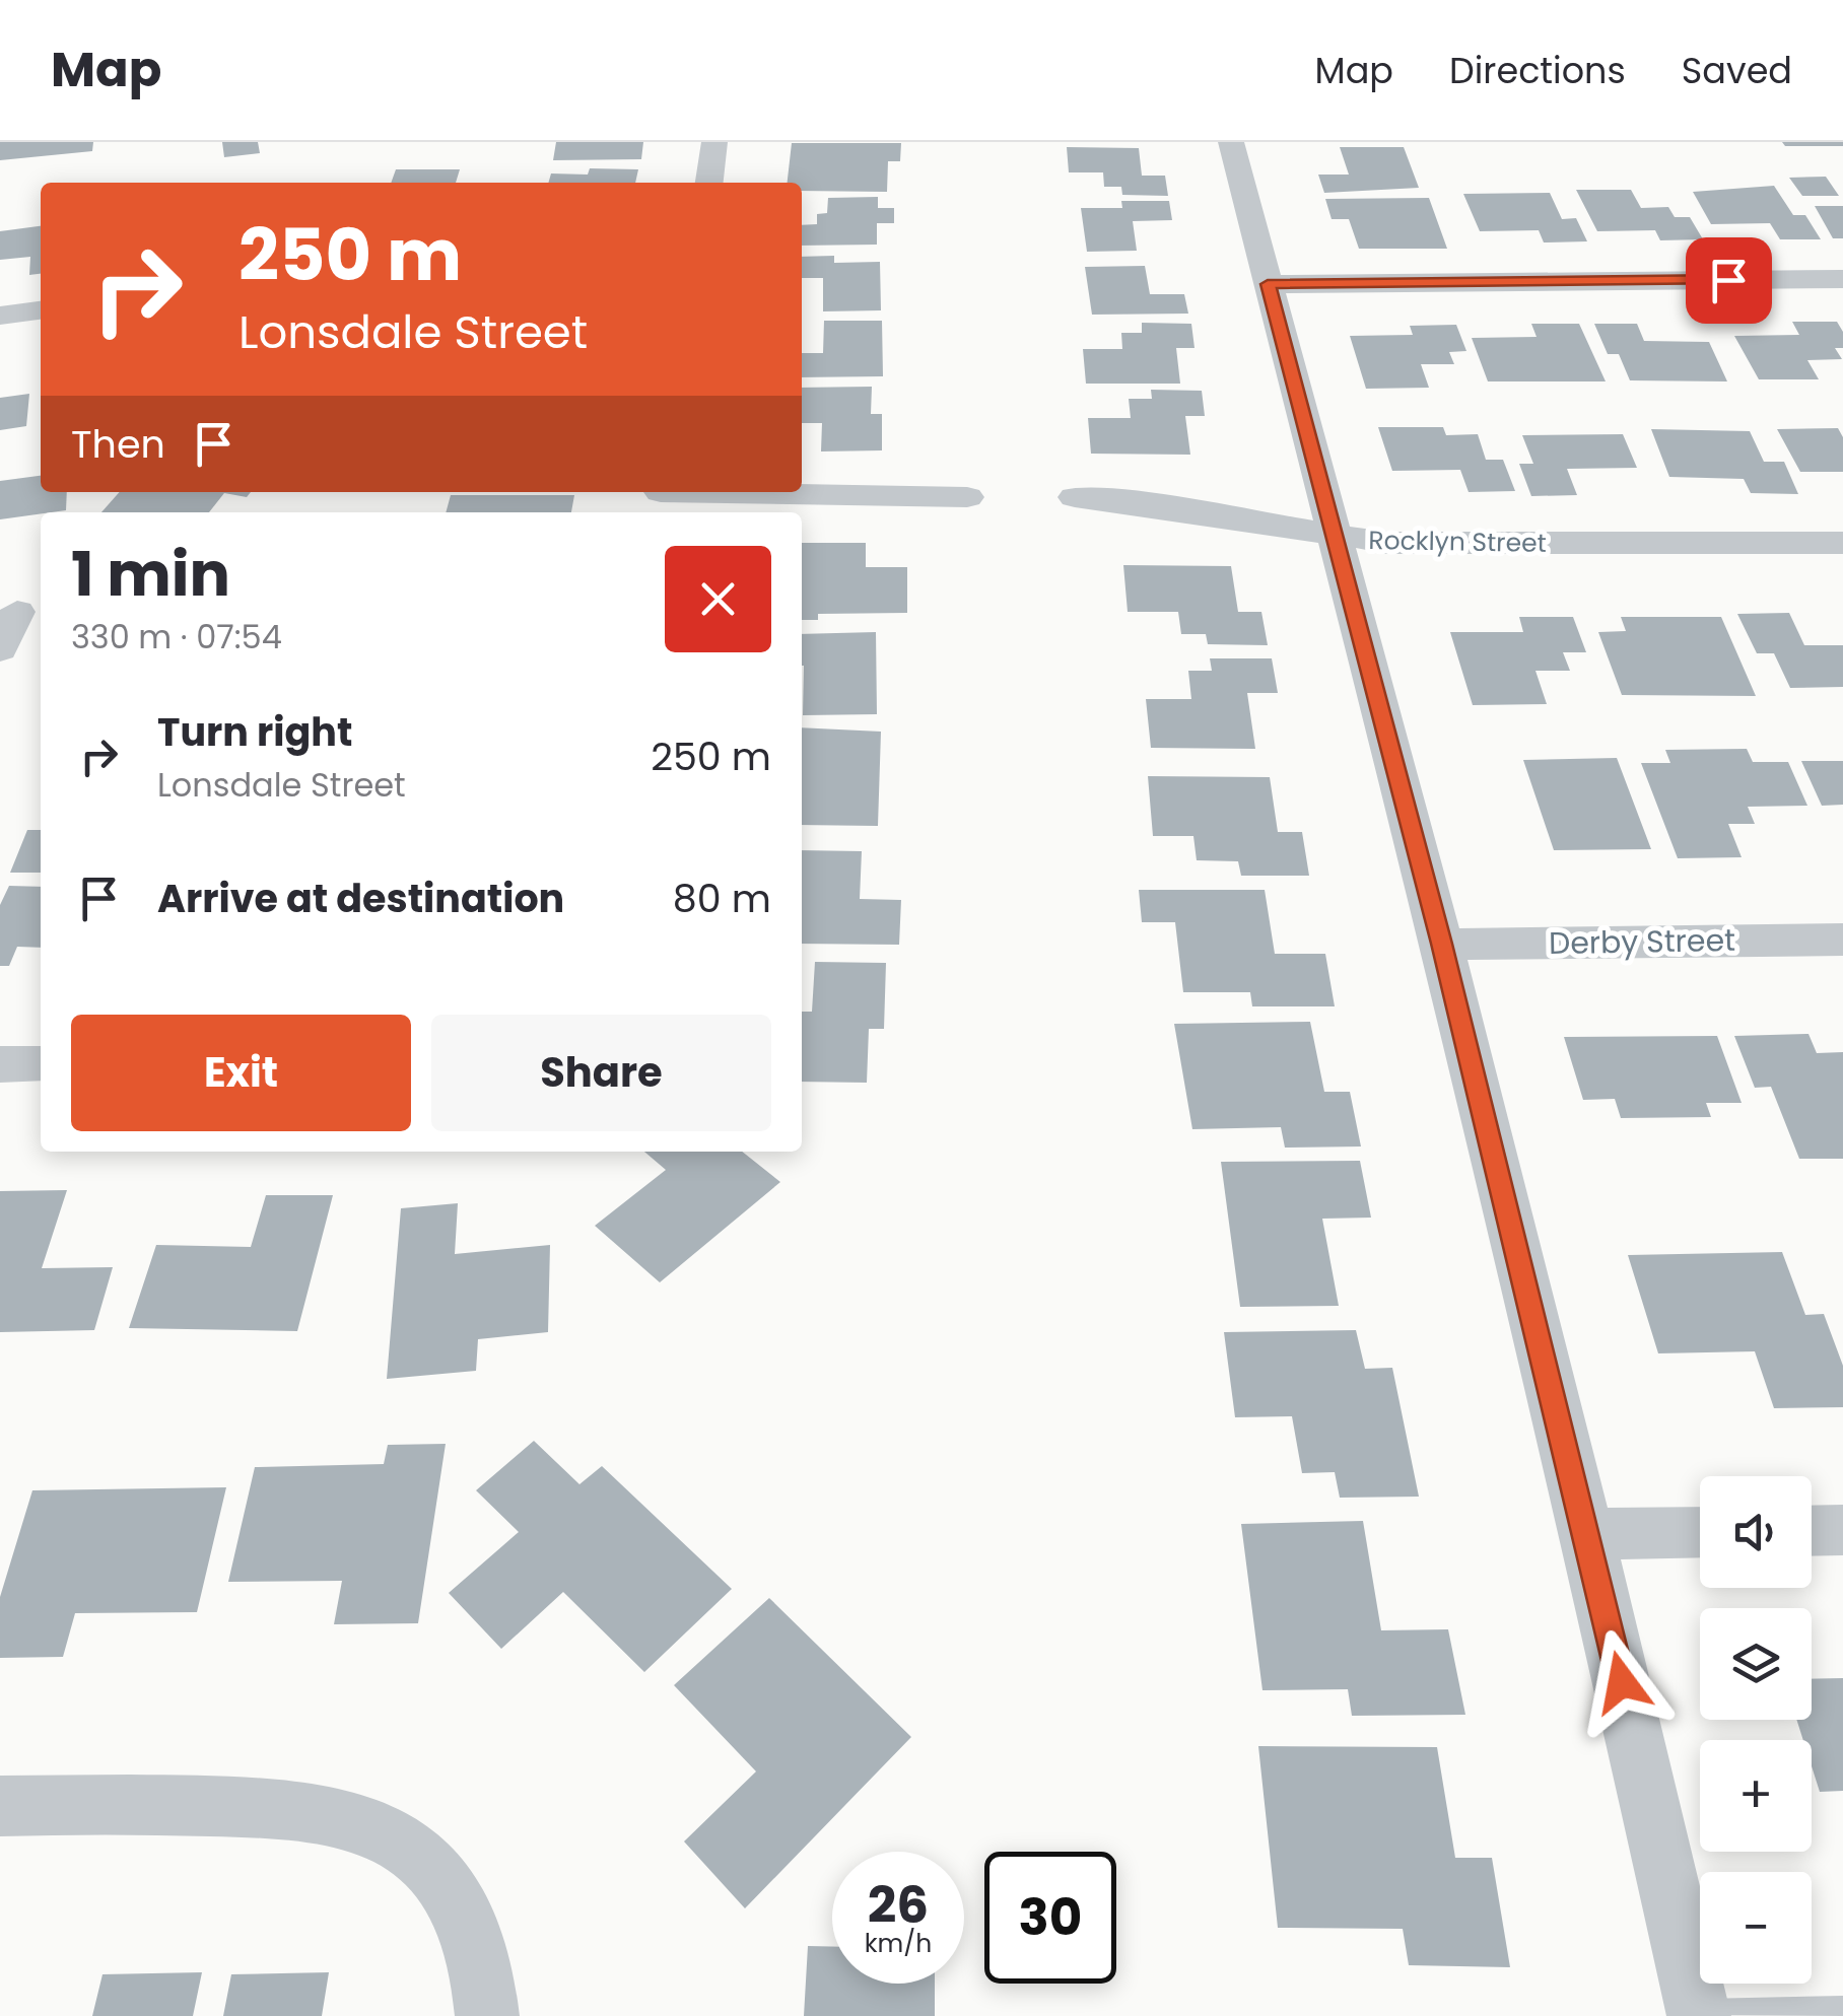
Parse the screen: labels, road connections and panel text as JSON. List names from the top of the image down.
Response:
{
  "streets": {
    "street": ["Rocklyn Street", "Derby Street"]
  },
  "page": {
    "header": "Map",
    "nav": ["Map", "Directions", "Saved"],
    "turn": ["250 m", "Lonsdale Street"],
    "then": "Then",
    "heading": ["1 min", "330 m · 07:54"],
    "list": [
      {
        "name": "Turn right",
        "note": "Lonsdale Street",
        "value": "250 m"
      },
      {
        "name": "Arrive at destination",
        "value": "80 m"
      }
    ],
    "buttons": ["Exit", "Share"],
    "map_buttons": ["+", "−"],
    "speed": "26 km/h",
    "limit": "30"
  }
}
